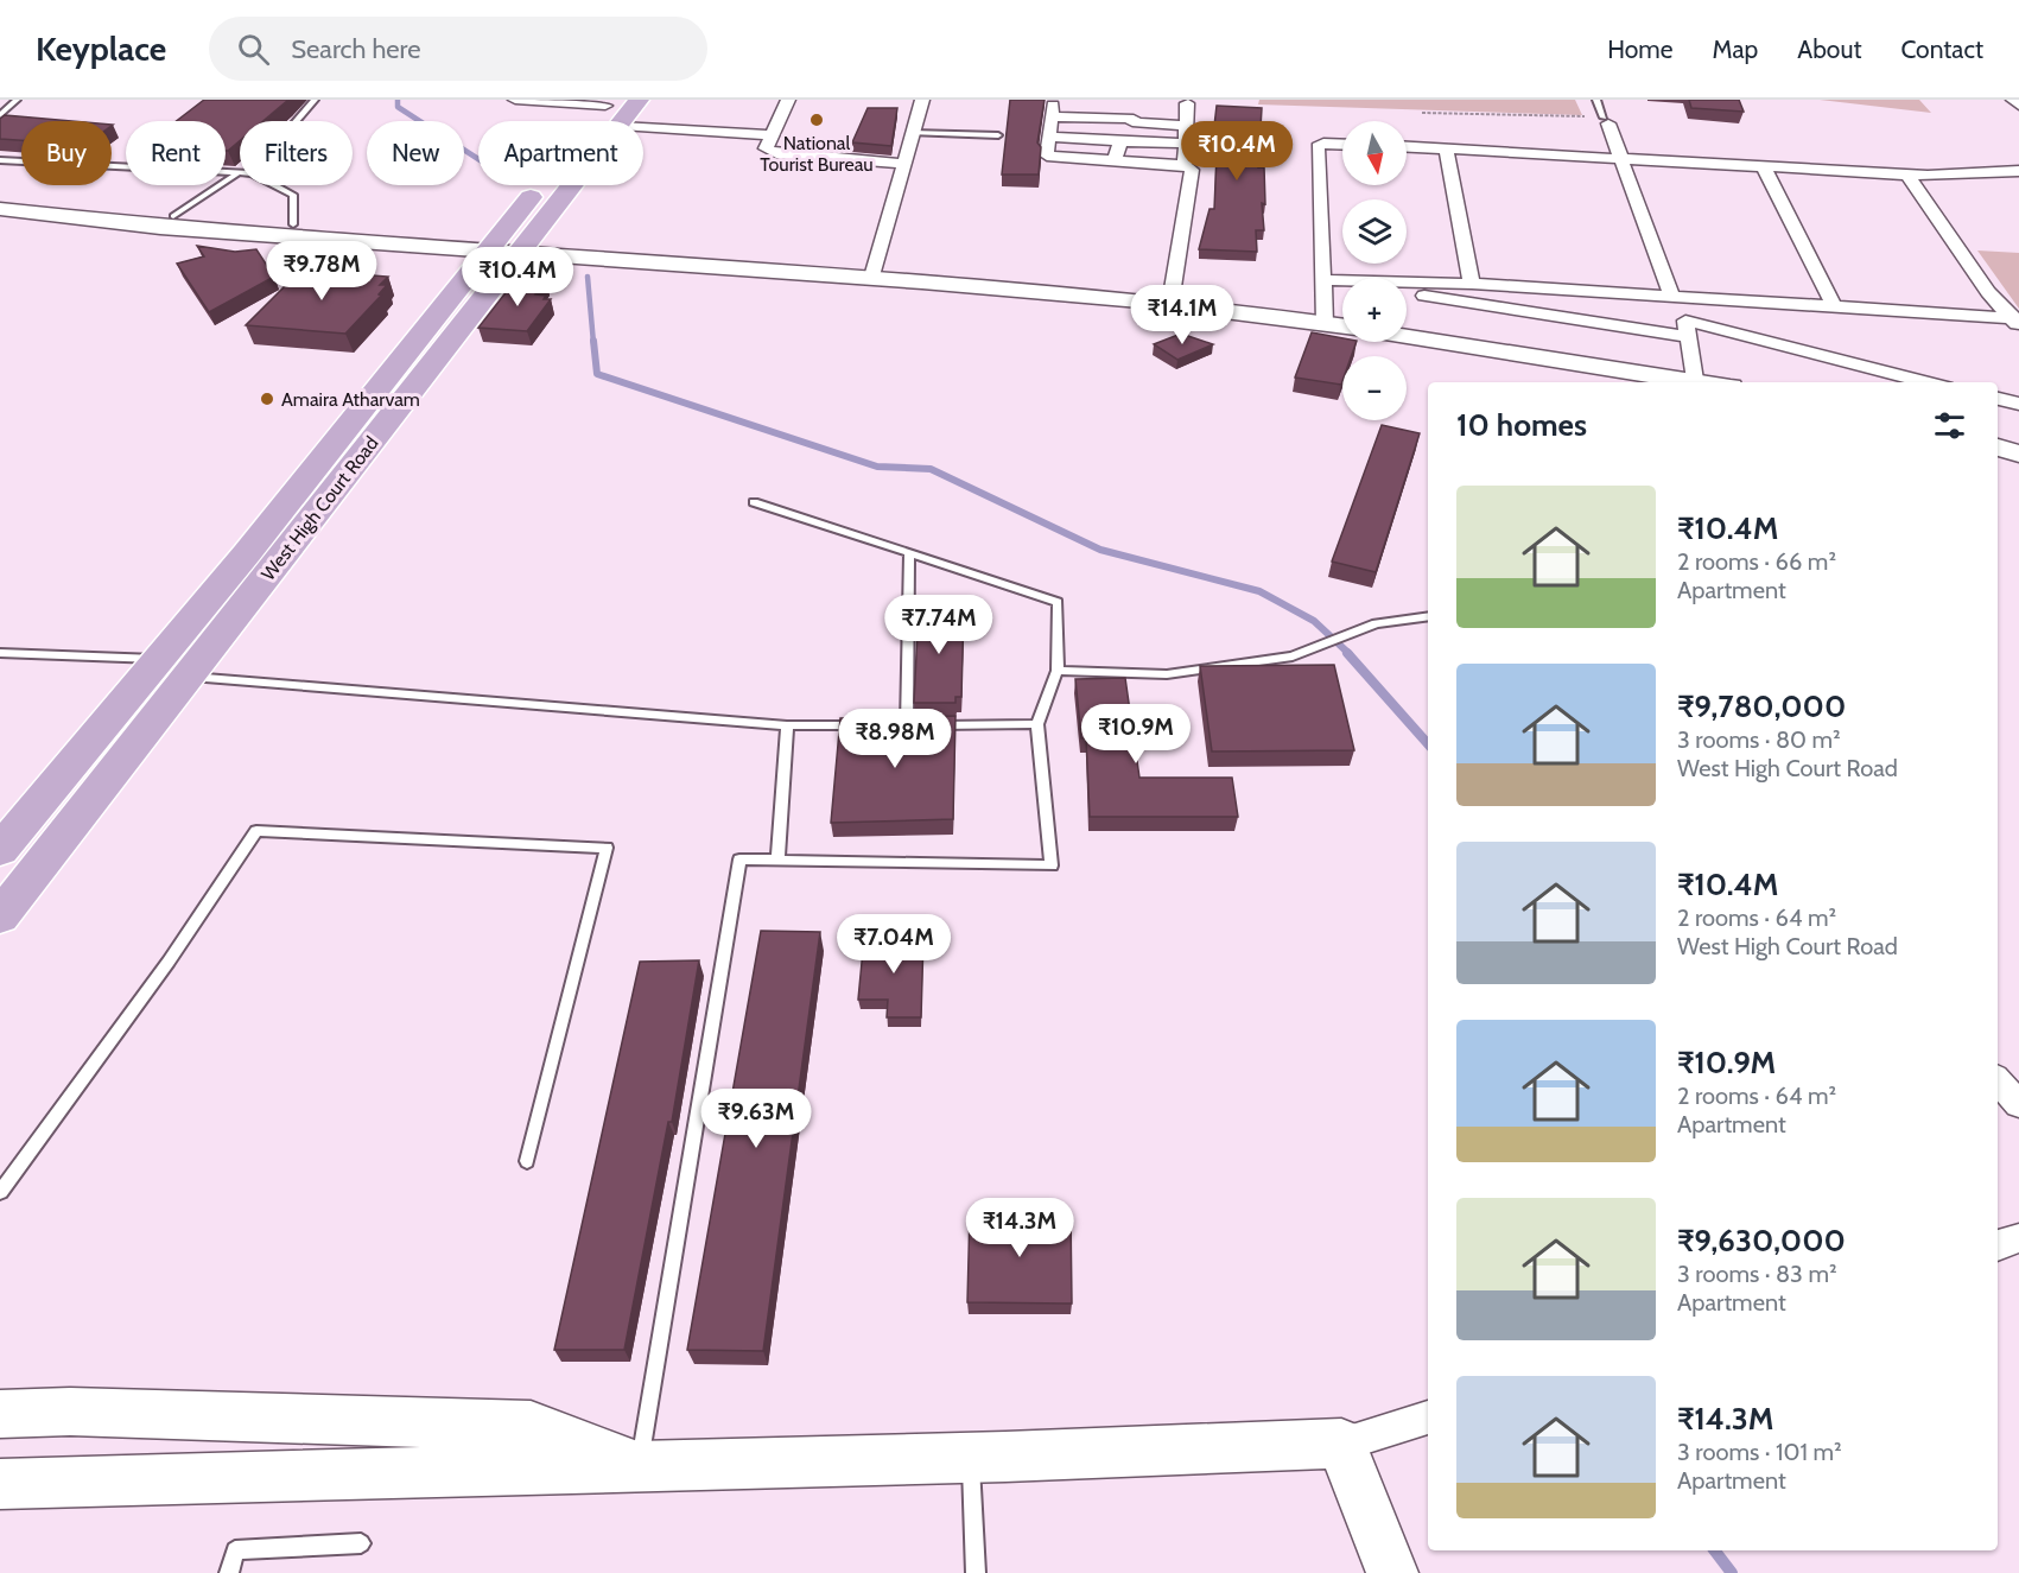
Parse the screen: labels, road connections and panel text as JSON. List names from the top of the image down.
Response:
{
  "streets": {
    "main road": ["West High Court Road"]
  },
  "places": ["National Tourist Bureau", "Amaira Atharvam"],
  "north": "bottom",
  "page": {
    "header": "Keyplace",
    "search": "Search here",
    "nav": [
      "Home",
      "Map",
      "About",
      "Contact"
    ],
    "map_buttons": ["+", "−"],
    "price": [
      "₹10.4M",
      "₹9.78M",
      "₹10.4M",
      "₹14.1M",
      "₹7.74M",
      "₹10.9M",
      "₹8.98M",
      "₹7.04M",
      "₹9.63M",
      "₹14.3M"
    ],
    "chip": [
      "Buy",
      "Rent",
      "Filters",
      "New",
      "Apartment"
    ],
    "heading": "10 homes",
    "list": [
      {
        "name": "₹10.4M",
        "note": "2 rooms · 66 m² · Apartment"
      },
      {
        "name": "₹9,780,000",
        "note": "3 rooms · 80 m² · West High Court Road"
      },
      {
        "name": "₹10.4M",
        "note": "2 rooms · 64 m² · West High Court Road"
      },
      {
        "name": "₹10.9M",
        "note": "2 rooms · 64 m² · Apartment"
      },
      {
        "name": "₹9,630,000",
        "note": "3 rooms · 83 m² · Apartment"
      },
      {
        "name": "₹14.3M",
        "note": "3 rooms · 101 m² · Apartment"
      }
    ]
  }
}
